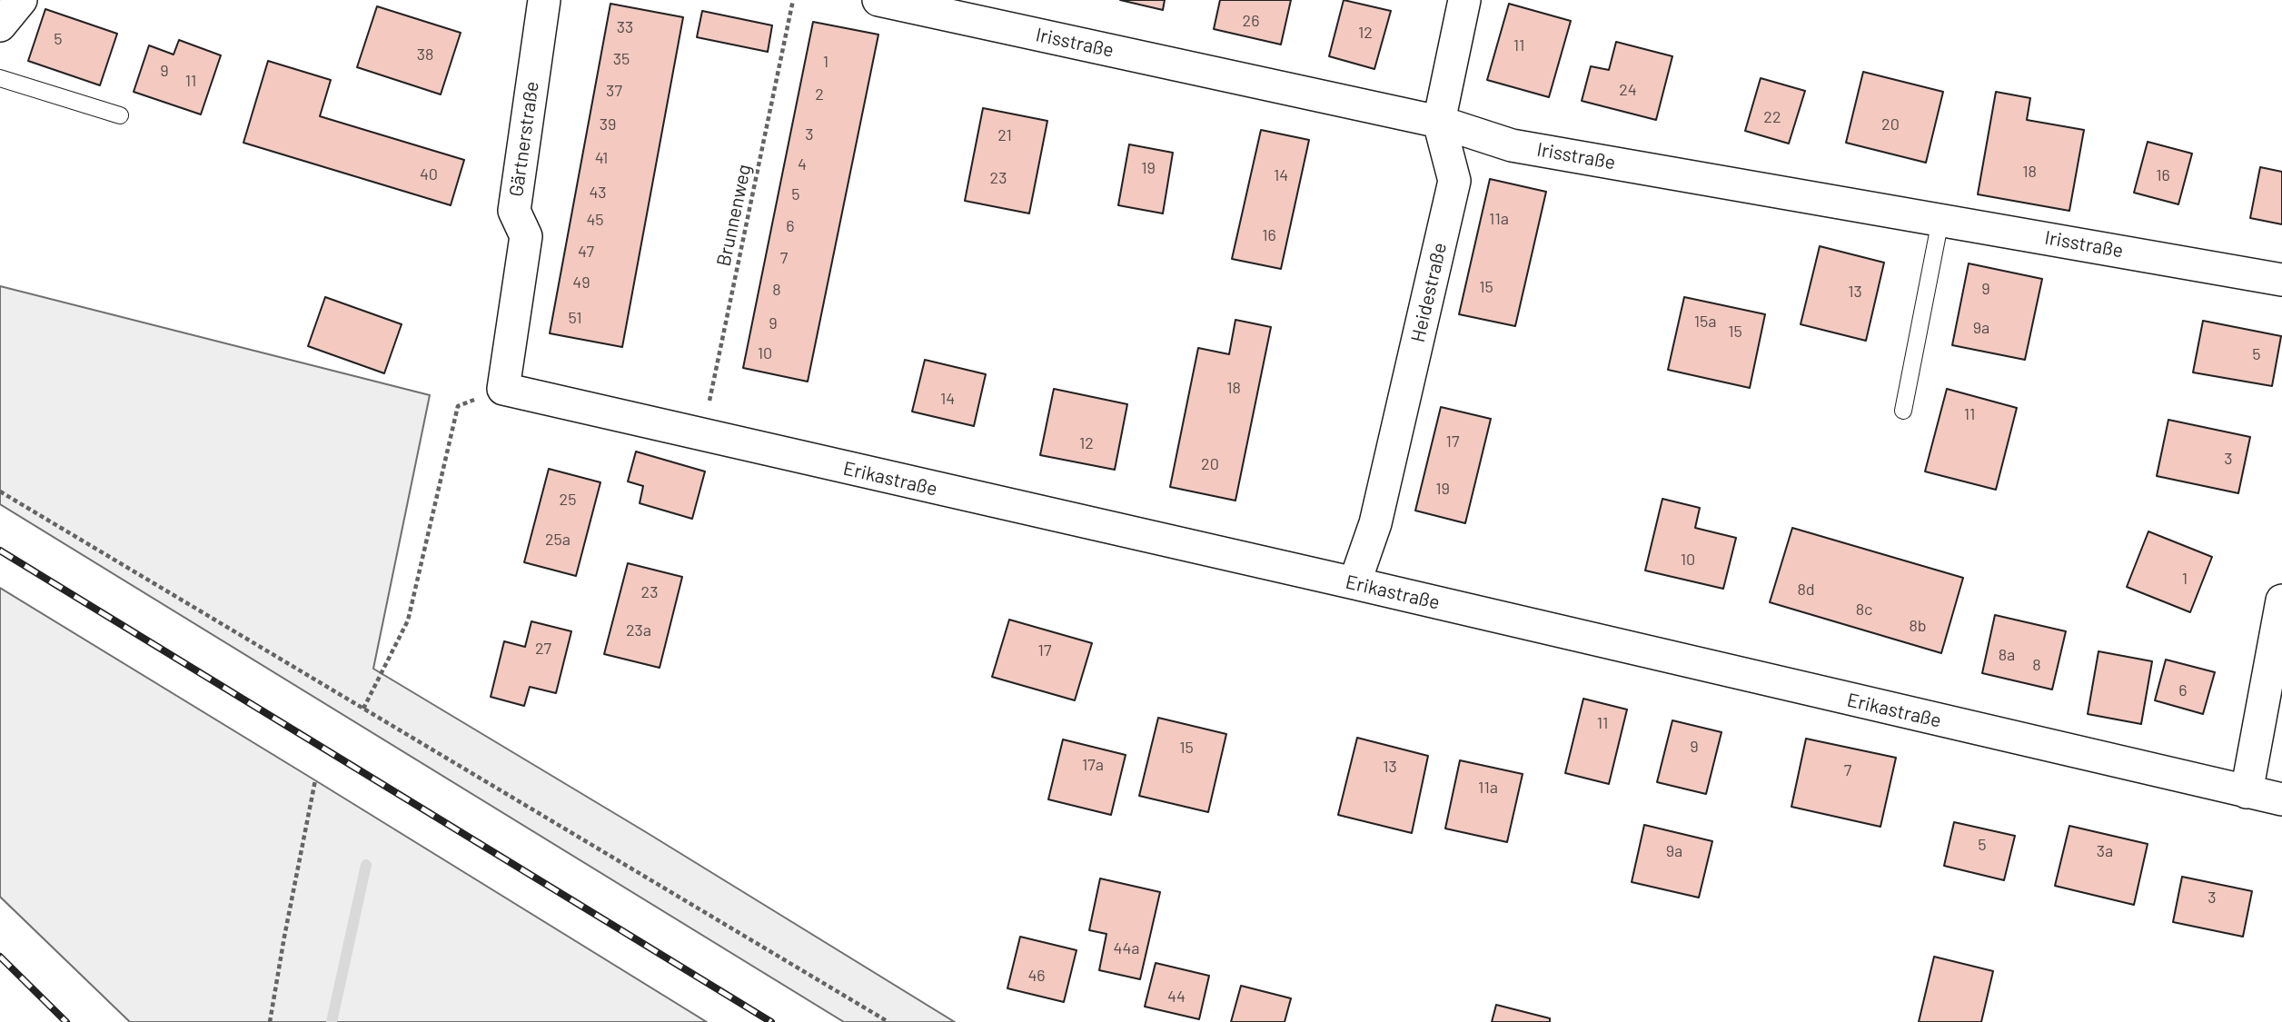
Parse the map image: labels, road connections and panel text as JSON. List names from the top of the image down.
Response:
{
  "streets": {
    "street": [
      "Irisstraße",
      "Gärtnerstraße",
      "Heidestraße",
      "Erikastraße"
    ],
    "path": ["Brunnenweg"]
  },
  "crossings": [
    ["Irisstraße", "Heidestraße"],
    ["Gärtnerstraße", "Erikastraße"],
    ["Brunnenweg", "Erikastraße"],
    ["Heidestraße", "Erikastraße"]
  ],
  "house_numbers": [
    "26",
    "33",
    "12",
    "5",
    "11",
    "38",
    "35",
    "1",
    "9",
    "11",
    "24",
    "37",
    "2",
    "22",
    "39",
    "20",
    "3",
    "21",
    "41",
    "4",
    "19",
    "18",
    "40",
    "14",
    "16",
    "23",
    "43",
    "5",
    "11a",
    "45",
    "6",
    "16",
    "47",
    "7",
    "49",
    "15",
    "9",
    "8",
    "13",
    "51",
    "15a",
    "9",
    "9a",
    "15",
    "10",
    "5",
    "18",
    "14",
    "11",
    "17",
    "12",
    "3",
    "20",
    "19",
    "25",
    "25a",
    "10",
    "1",
    "8d",
    "23",
    "8c",
    "8b",
    "23a",
    "27",
    "17",
    "8a",
    "8",
    "6",
    "11",
    "9",
    "15",
    "17a",
    "13",
    "7",
    "11a",
    "5",
    "9a",
    "3a",
    "3",
    "44a",
    "46",
    "44"
  ]
}
